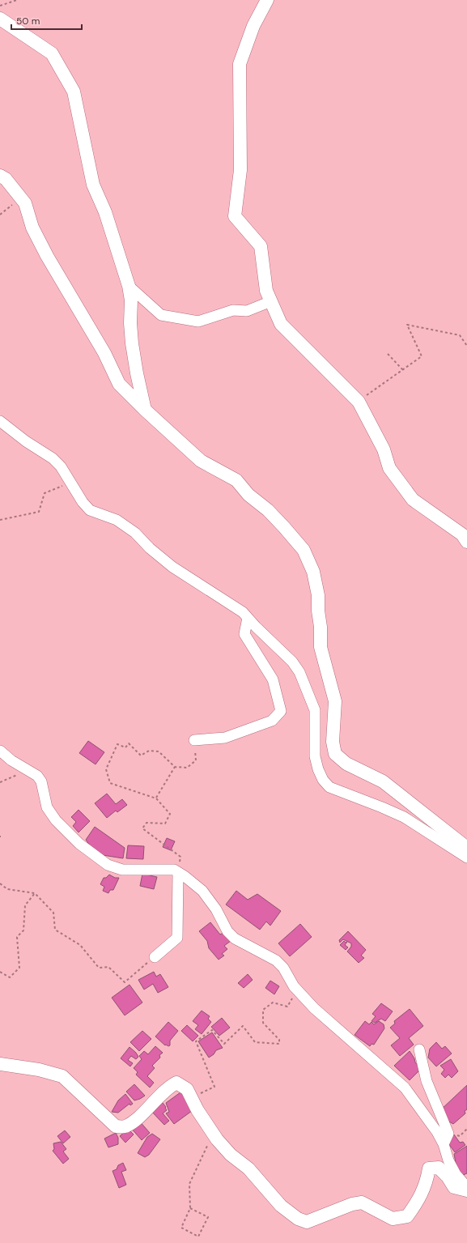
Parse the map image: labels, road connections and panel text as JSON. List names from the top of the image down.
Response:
{
  "scale_bar": "50 m"
}
